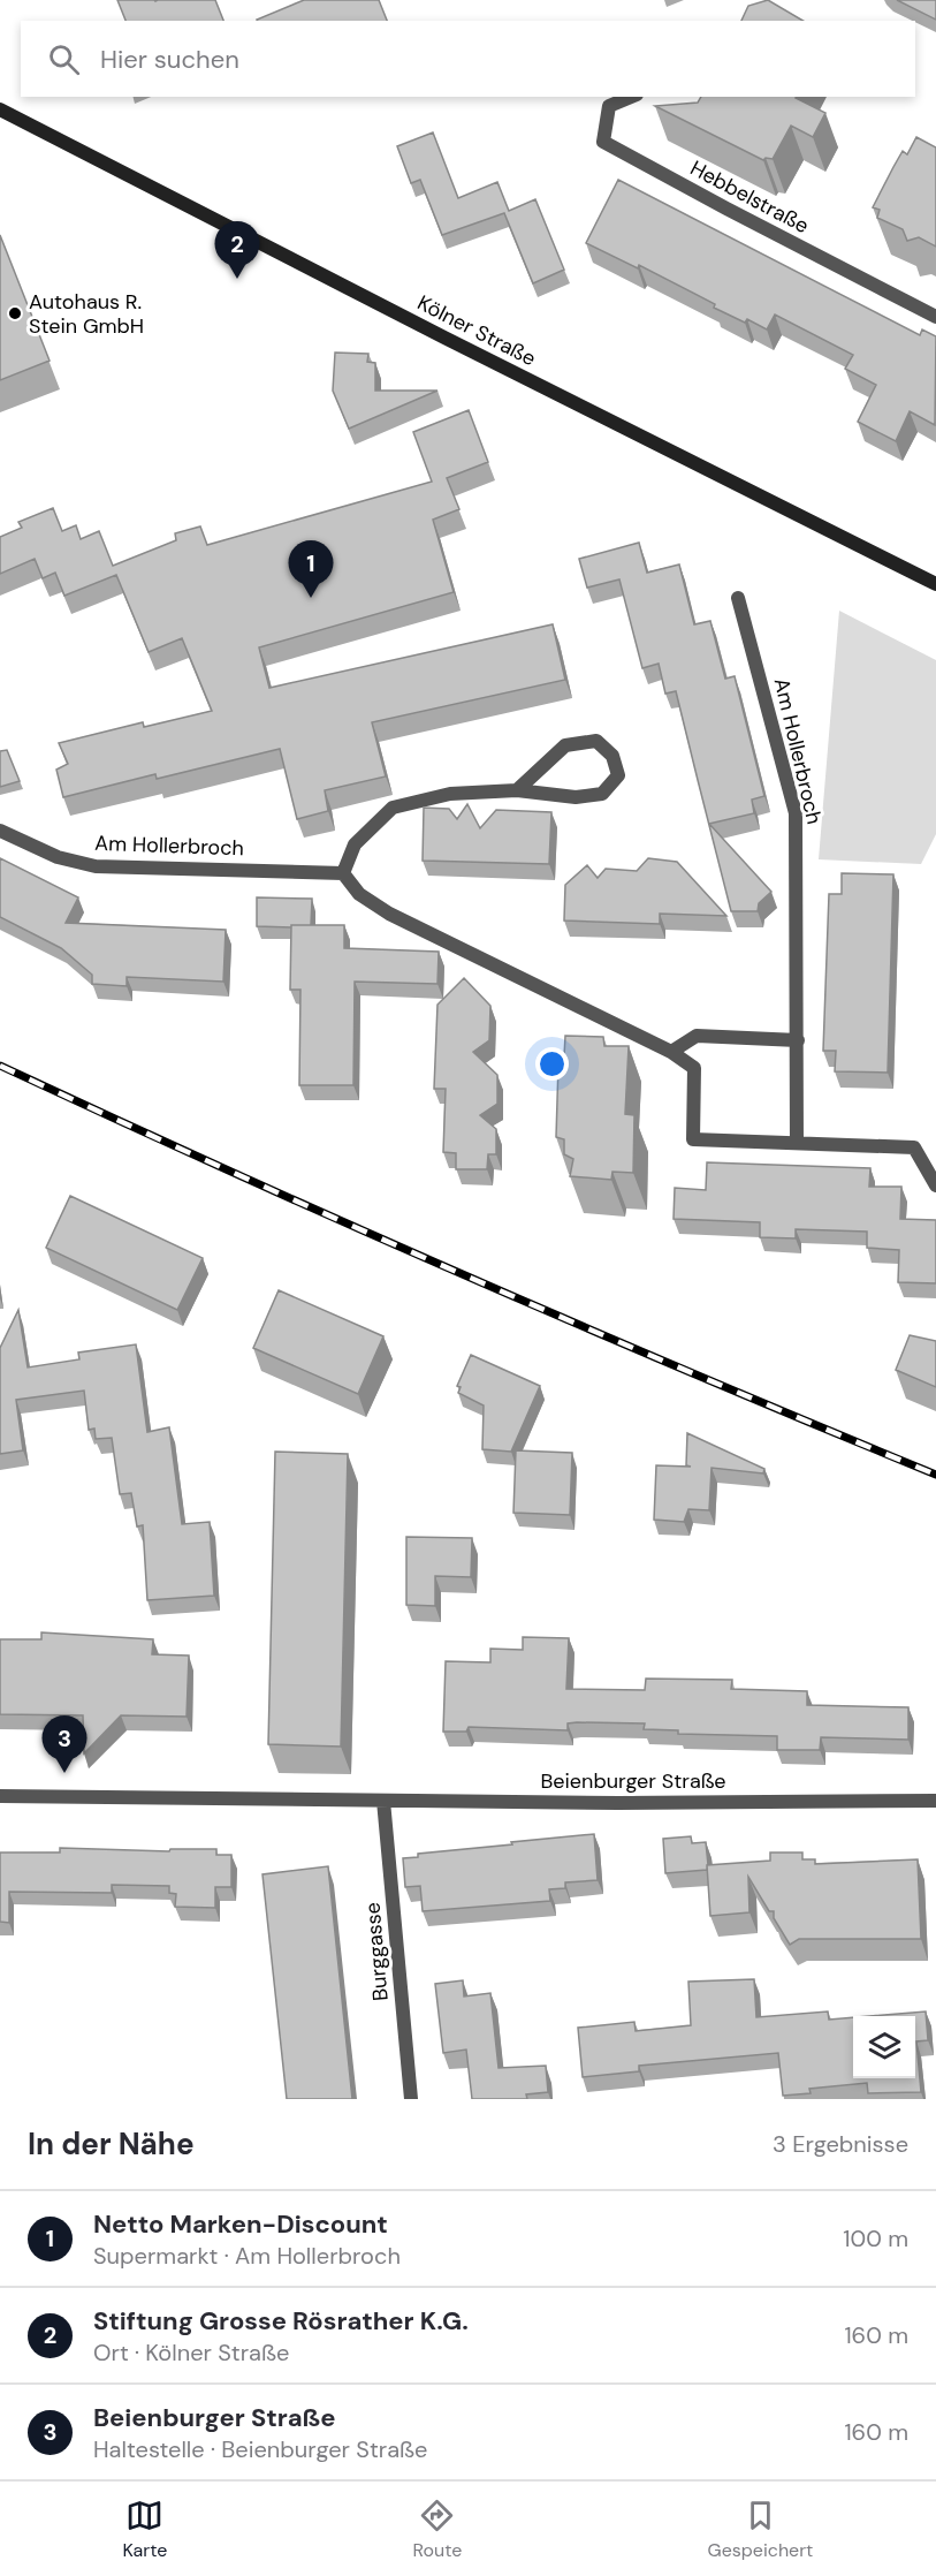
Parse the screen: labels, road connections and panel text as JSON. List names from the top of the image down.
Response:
{
  "streets": {
    "main road": ["Kölner Straße"],
    "street": [
      "Hebbelstraße",
      "Am Hollerbroch",
      "Beienburger Straße",
      "Burggasse"
    ]
  },
  "crossings": [
    ["Beienburger Straße", "Burggasse"]
  ],
  "places": ["Autohaus R. Stein GmbH"],
  "page": {
    "search": "Hier suchen",
    "pins": ["2", "1", "3"],
    "heading": ["In der Nähe", "3 Ergebnisse"],
    "list": [
      {
        "mark": "1",
        "name": "Netto Marken-Discount",
        "note": "Supermarkt · Am Hollerbroch",
        "value": "100 m"
      },
      {
        "mark": "2",
        "name": "Stiftung Grosse Rösrather K.G.",
        "note": "Ort · Kölner Straße",
        "value": "160 m"
      },
      {
        "mark": "3",
        "name": "Beienburger Straße",
        "note": "Haltestelle · Beienburger Straße",
        "value": "160 m"
      }
    ],
    "nav": ["Karte", "Route", "Gespeichert"]
  }
}
